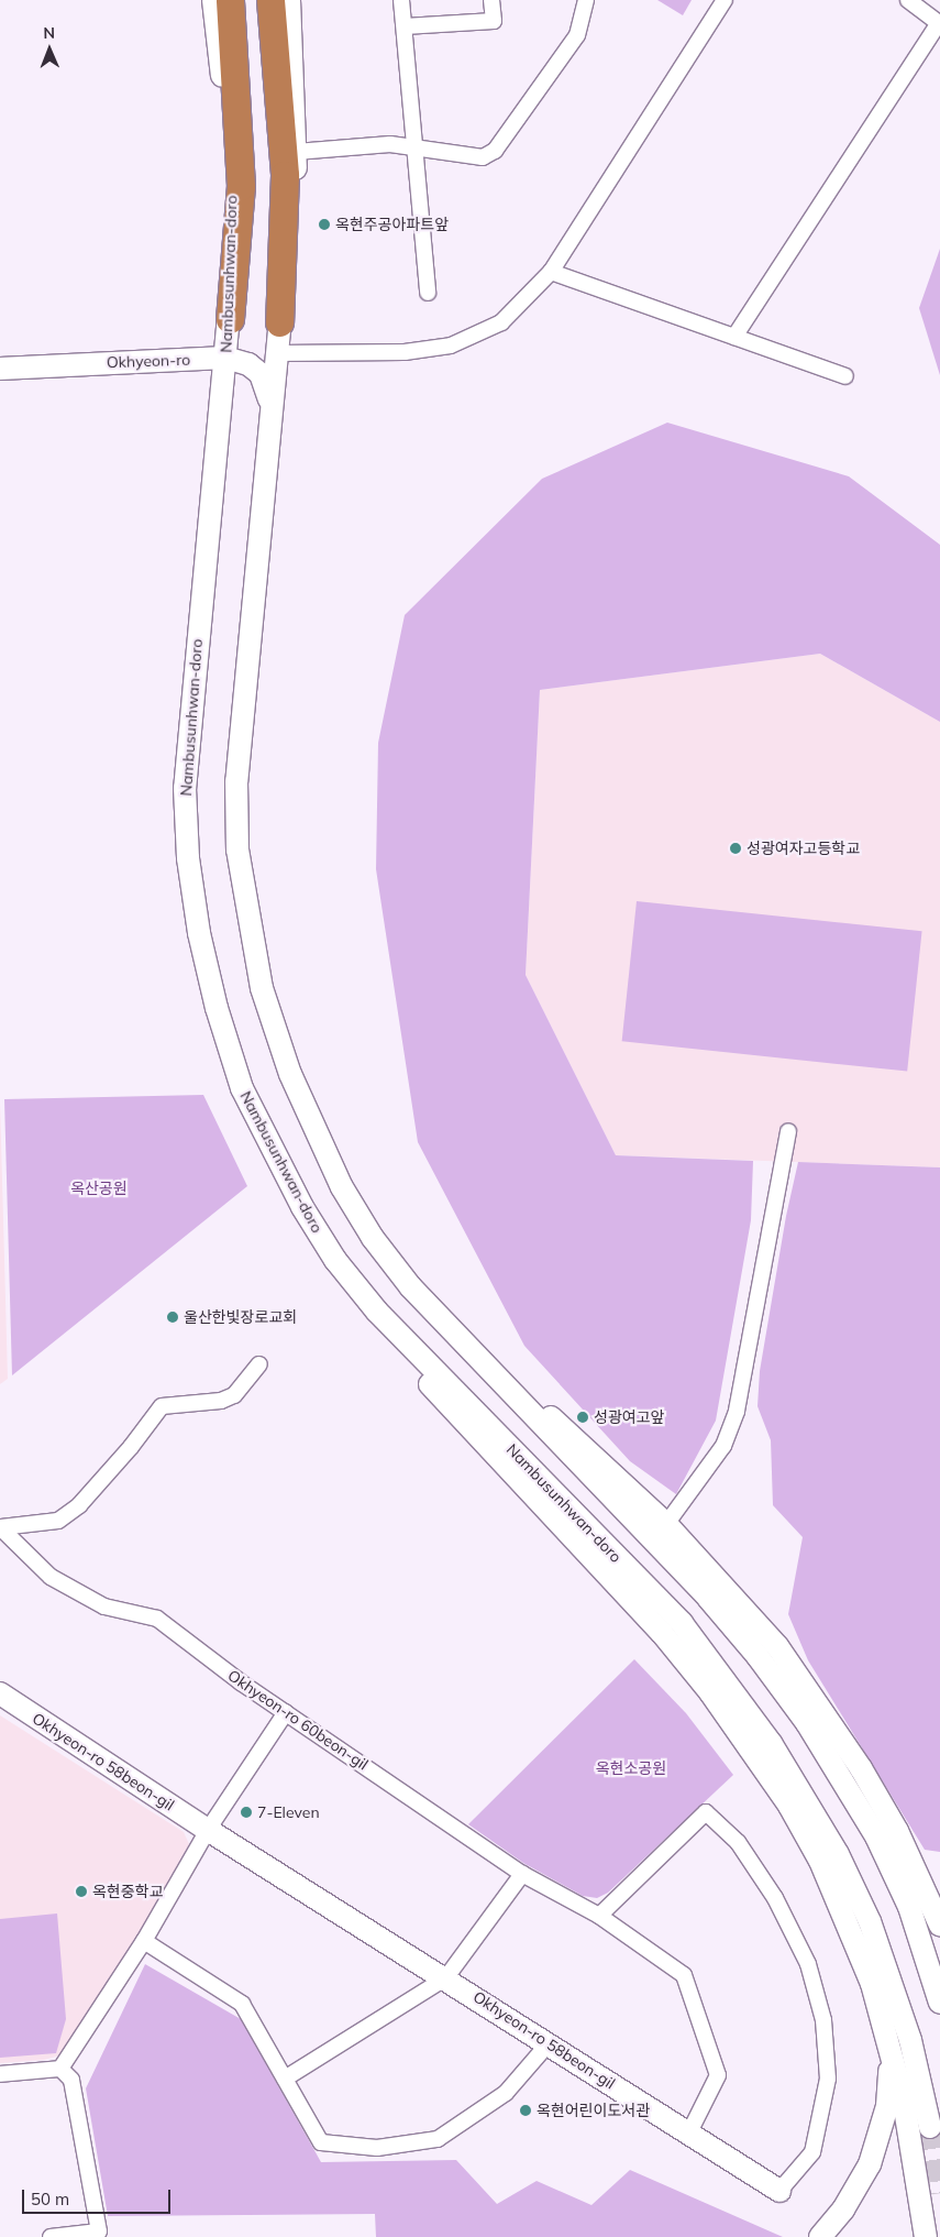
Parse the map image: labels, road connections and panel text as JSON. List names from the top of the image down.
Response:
{
  "streets": {
    "main road": ["Nambusunhwan-doro", "Okhyeon-ro", "Okhyeon-ro 58beon-gil"],
    "street": ["Okhyeon-ro 60beon-gil"]
  },
  "crossings": [
    ["Nambusunhwan-doro", "Okhyeon-ro"],
    ["Okhyeon-ro 60beon-gil", "Okhyeon-ro 58beon-gil"]
  ],
  "parks": ["옥산공원", "옥현소공원"],
  "places": [
    "옥현주공아파트앞",
    "성광여자고등학교",
    "울산한빛장로교회",
    "성광여고앞",
    "7-Eleven",
    "옥현중학교",
    "옥현어린이도서관"
  ],
  "scale_bar": "50 m",
  "north": "top"
}
